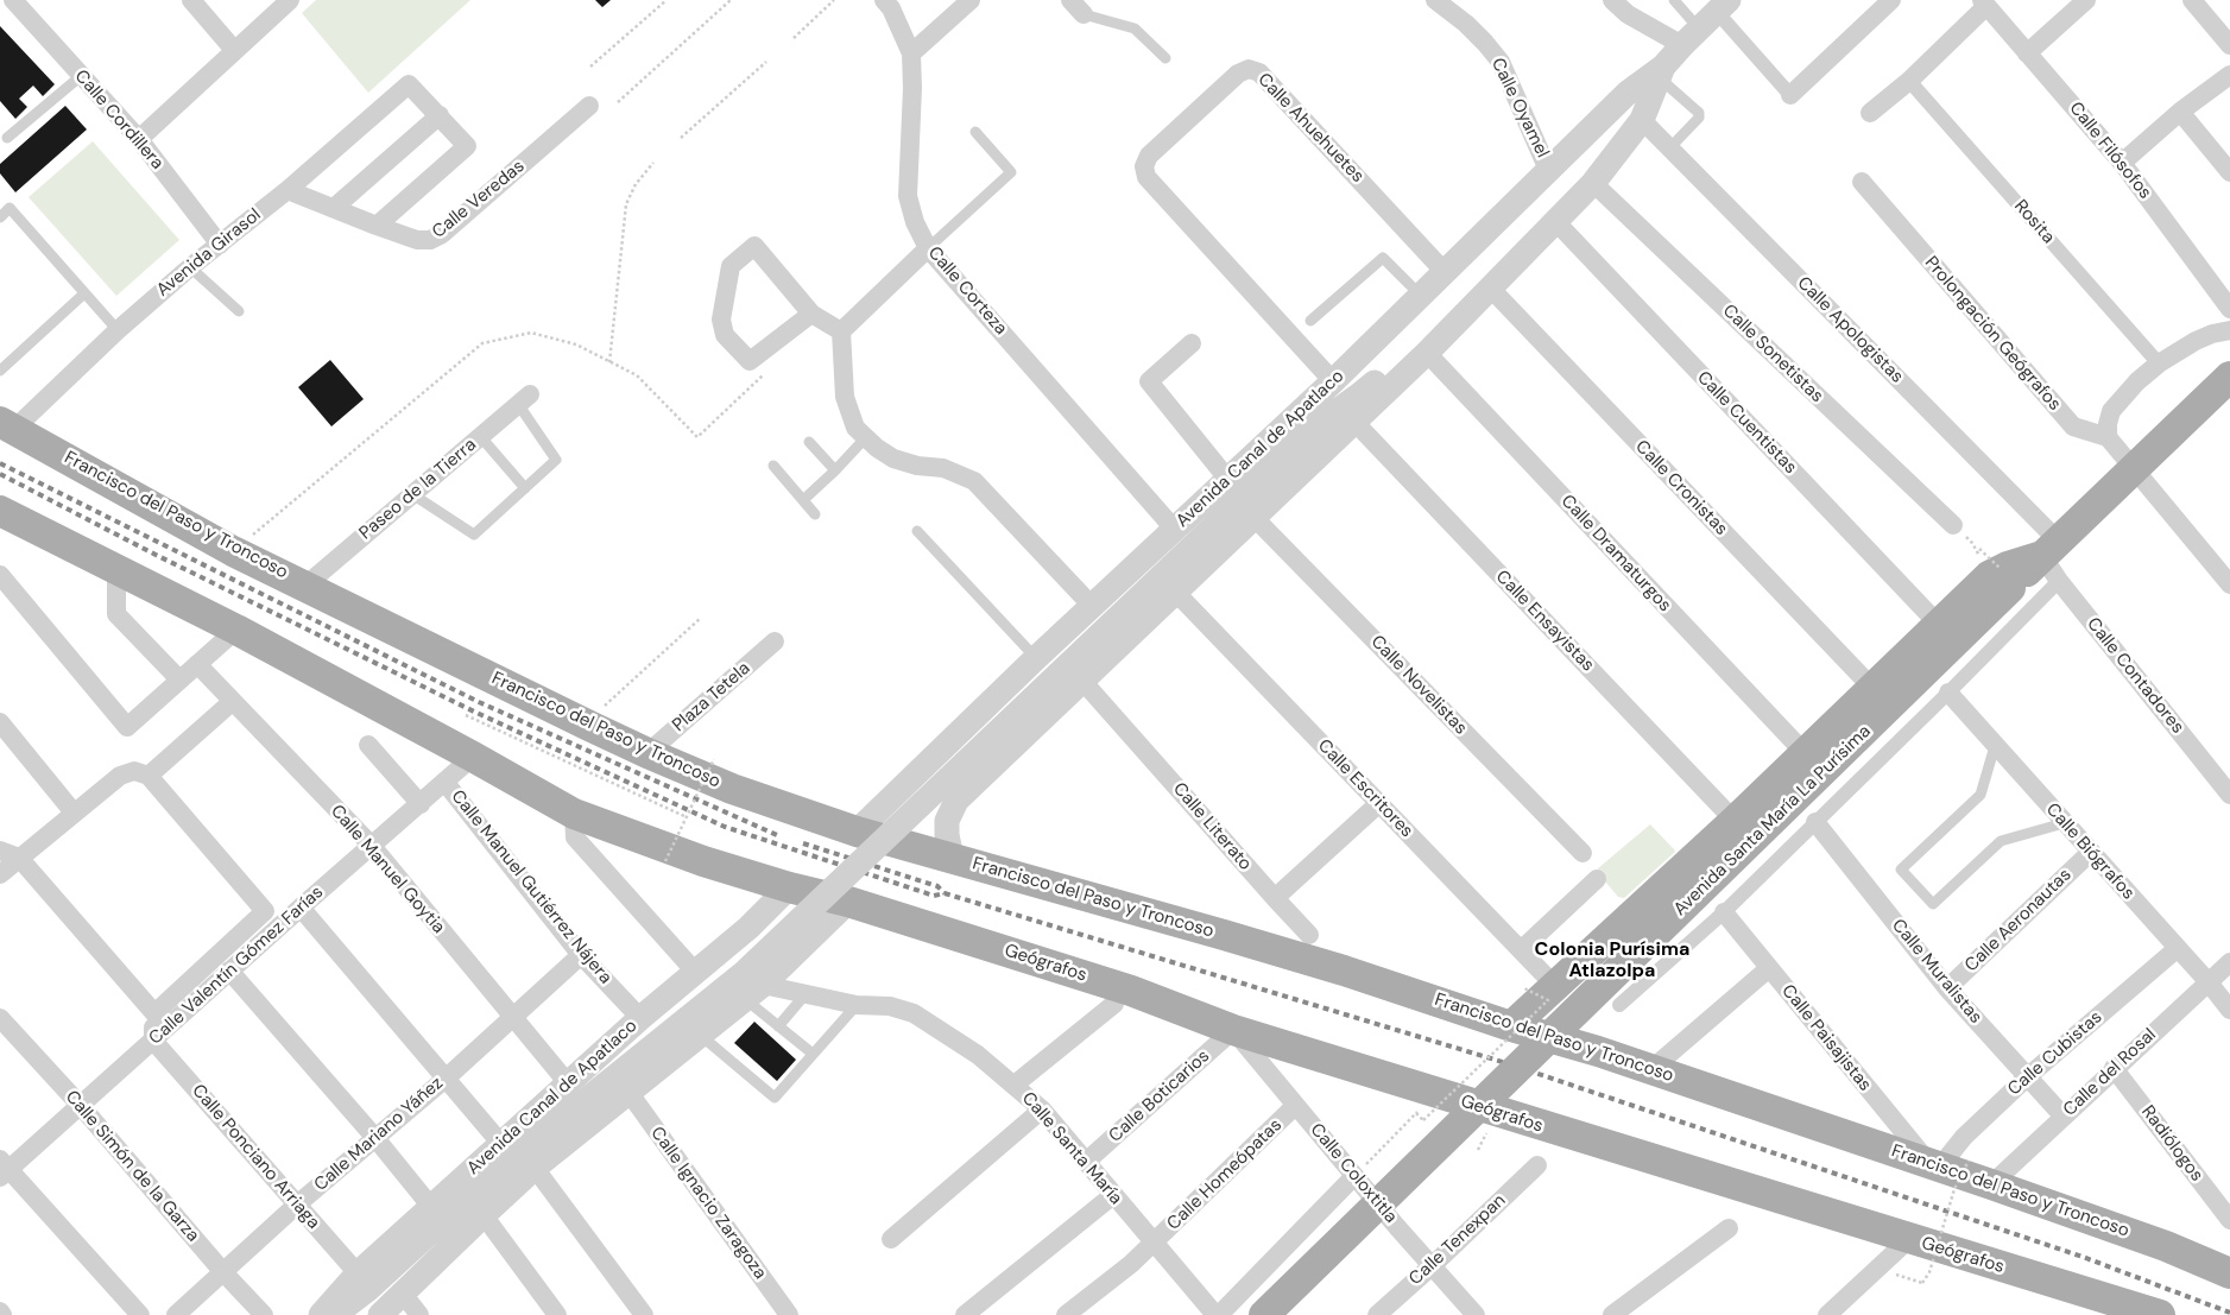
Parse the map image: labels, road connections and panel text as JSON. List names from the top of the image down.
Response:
{
  "streets": {
    "main road": ["Francisco del Paso y Troncoso", "Avenida Santa María La Purísima", "Geógrafos"],
    "street": [
      "Calle Oyamel",
      "Calle Cordillera",
      "Calle Ahuehuetes",
      "Calle Filósofos",
      "Calle Veredas",
      "Rosita",
      "Avenida Girasol",
      "Calle Corteza",
      "Calle Apologistas",
      "Prolongación Geógrafos",
      "Calle Sonetistas",
      "Calle Cuentistas",
      "Avenida Canal de Apatlaco",
      "Calle Cronistas",
      "Paseo de la Tierra",
      "Calle Dramaturgos",
      "Calle Ensayistas",
      "Calle Contadores",
      "Calle Novelistas",
      "Plaza Tetela",
      "Calle Escritores",
      "Calle Literato",
      "Calle Biógrafos",
      "Calle Manuel Goytia",
      "Calle Manuel Gutiérrez Nájera",
      "Calle Aeronautas",
      "Calle Valentín Gómez Farías",
      "Calle Muralistas",
      "Calle Paisajistas",
      "Calle Cubistas",
      "Calle del Rosal",
      "Calle Boticarios",
      "Calle Mariano Yáñez",
      "Radiólogos",
      "Calle Santa María",
      "Calle Ponciano Arriaga",
      "Calle Simón de la Garza",
      "Calle Coloxtitla",
      "Calle Homeópatas",
      "Calle Ignacio Zaragoza",
      "Calle Tenexpan"
    ]
  },
  "crossings": [
    ["Calle Oyamel", "Avenida Canal de Apatlaco"],
    ["Calle Cordillera", "Avenida Girasol"],
    ["Calle Ahuehuetes", "Avenida Canal de Apatlaco"],
    ["Calle Veredas", "Avenida Girasol"],
    ["Avenida Girasol", "Francisco del Paso y Troncoso"],
    ["Calle Corteza", "Avenida Canal de Apatlaco"],
    ["Calle Apologistas", "Avenida Canal de Apatlaco"],
    ["Calle Apologistas", "Calle Contadores"],
    ["Calle Apologistas", "Avenida Santa María La Purísima"],
    ["Calle Sonetistas", "Avenida Canal de Apatlaco"],
    ["Calle Cuentistas", "Avenida Canal de Apatlaco"],
    ["Avenida Canal de Apatlaco", "Calle Cronistas"],
    ["Avenida Canal de Apatlaco", "Francisco del Paso y Troncoso"],
    ["Avenida Canal de Apatlaco", "Calle Dramaturgos"],
    ["Avenida Canal de Apatlaco", "Calle Ensayistas"],
    ["Avenida Canal de Apatlaco", "Calle Novelistas"],
    ["Avenida Canal de Apatlaco", "Calle Escritores"],
    ["Avenida Canal de Apatlaco", "Calle Literato"],
    ["Avenida Canal de Apatlaco", "Calle Manuel Goytia"],
    ["Avenida Canal de Apatlaco", "Calle Manuel Gutiérrez Nájera"],
    ["Avenida Canal de Apatlaco", "Calle Ponciano Arriaga"],
    ["Paseo de la Tierra", "Francisco del Paso y Troncoso"],
    ["Francisco del Paso y Troncoso", "Plaza Tetela"],
    ["Francisco del Paso y Troncoso", "Calle Literato"],
    ["Francisco del Paso y Troncoso", "Calle Paisajistas"],
    ["Francisco del Paso y Troncoso", "Calle Cubistas"],
    ["Francisco del Paso y Troncoso", "Calle del Rosal"],
    ["Calle Contadores", "Avenida Santa María La Purísima"],
    ["Calle Biógrafos", "Calle Aeronautas"],
    ["Calle Biógrafos", "Calle Cubistas"],
    ["Calle Biógrafos", "Calle del Rosal"],
    ["Calle Manuel Goytia", "Calle Valentín Gómez Farías"],
    ["Calle Manuel Goytia", "Calle Mariano Yáñez"],
    ["Calle Manuel Gutiérrez Nájera", "Calle Valentín Gómez Farías"],
    ["Calle Manuel Gutiérrez Nájera", "Calle Mariano Yáñez"],
    ["Calle Aeronautas", "Calle Muralistas"],
    ["Geógrafos", "Calle Boticarios"],
    ["Geógrafos", "Calle Coloxtitla"],
    ["Calle Valentín Gómez Farías", "Calle Ponciano Arriaga"],
    ["Calle Valentín Gómez Farías", "Calle Simón de la Garza"],
    ["Calle Muralistas", "Calle Cubistas"],
    ["Calle Muralistas", "Calle del Rosal"],
    ["Calle Paisajistas", "Calle Cubistas"],
    ["Calle del Rosal", "Radiólogos"],
    ["Calle Boticarios", "Calle Santa María"],
    ["Calle Boticarios", "Calle Coloxtitla"],
    ["Calle Mariano Yáñez", "Calle Ponciano Arriaga"],
    ["Calle Mariano Yáñez", "Calle Simón de la Garza"],
    ["Calle Santa María", "Calle Homeópatas"],
    ["Calle Coloxtitla", "Calle Homeópatas"],
    ["Calle Coloxtitla", "Calle Tenexpan"]
  ],
  "districts": ["Colonia Purísima Atlazolpa"]
}
